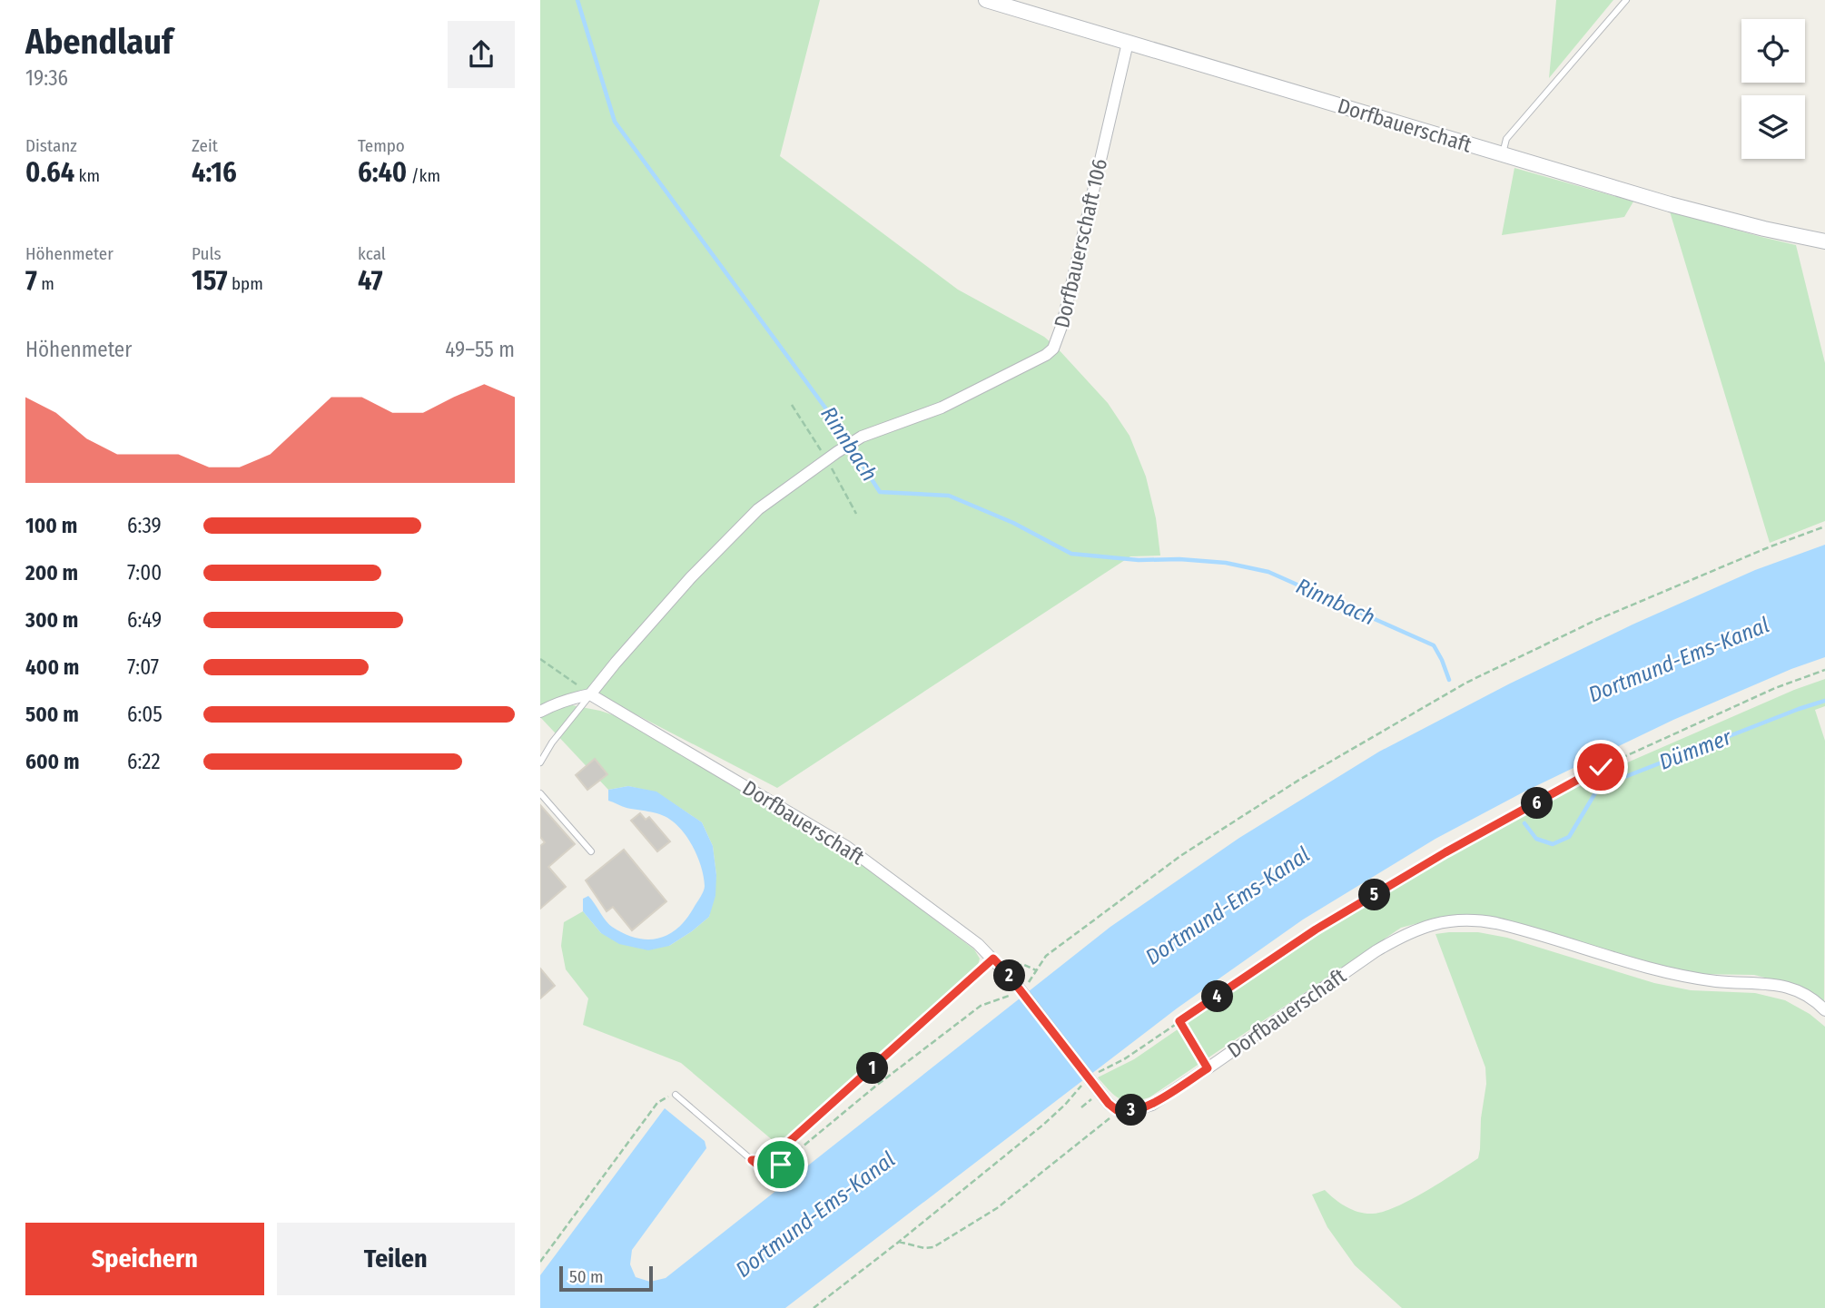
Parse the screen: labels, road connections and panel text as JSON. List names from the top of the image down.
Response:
{
  "streets": {
    "street": ["Dorfbauerschaft", "Dorfbauerschaft 106"]
  },
  "crossings": [
    ["Dorfbauerschaft", "Dorfbauerschaft 106"]
  ],
  "water": ["Rinnbach", "Dortmund-Ems-Kanal", "Dümmer"],
  "scale_bar": "50 m",
  "page": {
    "heading": ["Abendlauf", "19:36"],
    "stats": [
      ["Distanz", "0.64 km"],
      ["Zeit", "4:16"],
      ["Tempo", "6:40 /km"],
      ["Höhenmeter", "7 m"],
      ["Puls", "157 bpm"],
      ["kcal", "47"]
    ],
    "chart": ["Höhenmeter", "49–55 m"],
    "list": [
      {
        "name": "100 m",
        "note": "6:39"
      },
      {
        "name": "200 m",
        "note": "7:00"
      },
      {
        "name": "300 m",
        "note": "6:49"
      },
      {
        "name": "400 m",
        "note": "7:07"
      },
      {
        "name": "500 m",
        "note": "6:05"
      },
      {
        "name": "600 m",
        "note": "6:22"
      }
    ],
    "pins": [
      "6",
      "5",
      "2",
      "4",
      "1",
      "3"
    ],
    "buttons": ["Speichern", "Teilen"],
    "scale": "50 m"
  }
}
